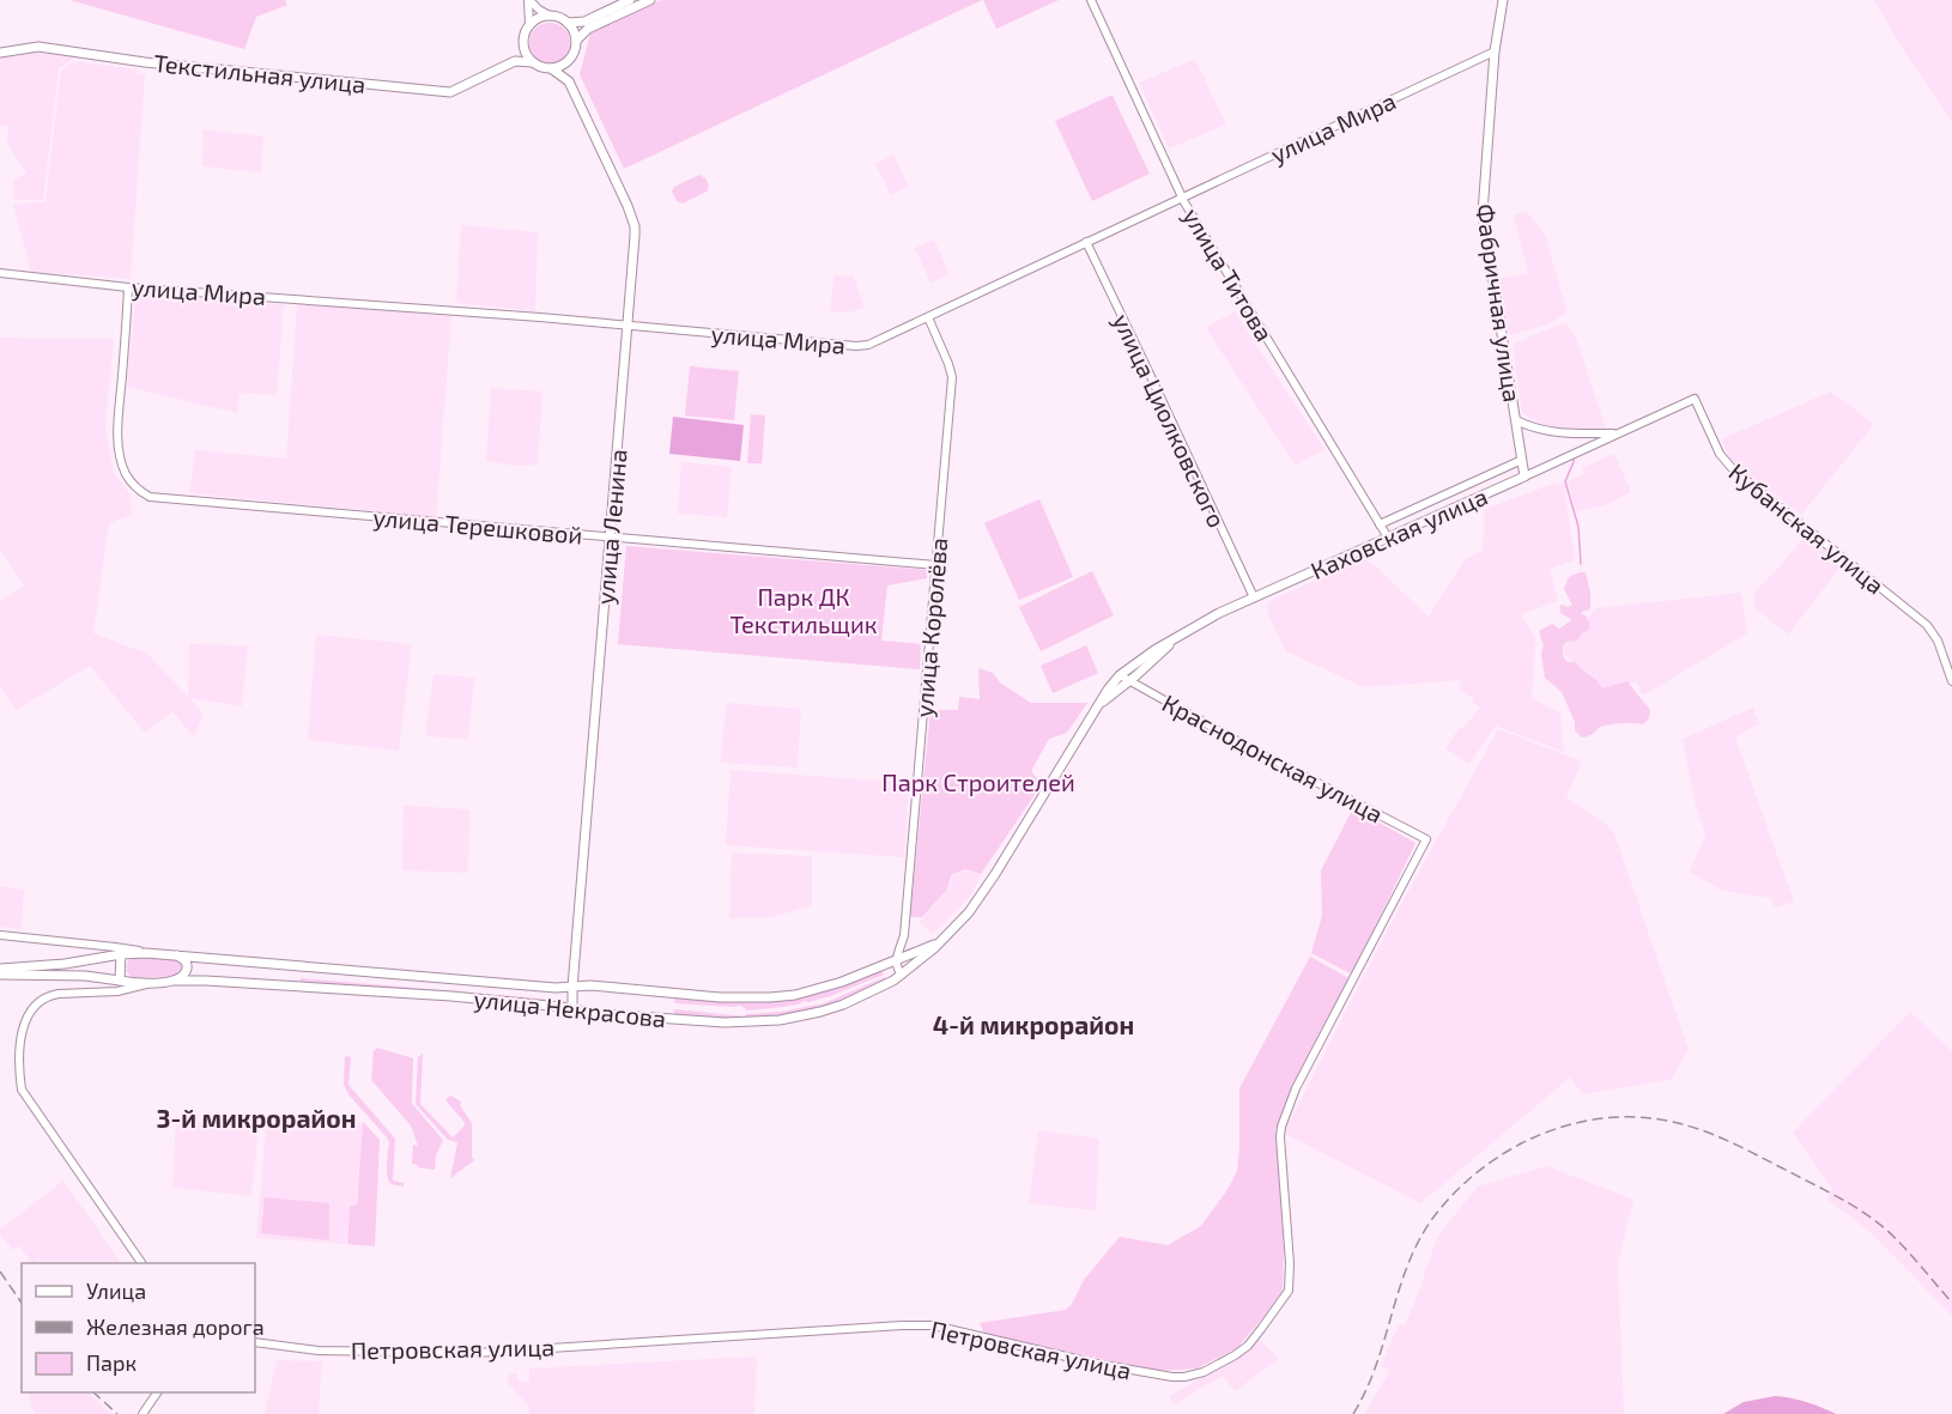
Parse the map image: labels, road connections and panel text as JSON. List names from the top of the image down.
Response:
{
  "streets": {
    "main road": [
      "Текстильная улица",
      "Фабричная улица",
      "улица Ленина",
      "Каховская улица",
      "улица Некрасова"
    ],
    "street": [
      "улица Мира",
      "улица Титова",
      "улица Циолковского",
      "улица Терешковой",
      "Кубанская улица",
      "улица Королёва",
      "Краснодонская улица",
      "Петровская улица"
    ]
  },
  "crossings": [
    ["Текстильная улица", "улица Ленина"],
    ["улица Мира", "улица Титова"],
    ["улица Мира", "Фабричная улица"],
    ["улица Мира", "улица Циолковского"],
    ["улица Мира", "улица Терешковой"],
    ["улица Мира", "улица Ленина"],
    ["улица Мира", "улица Королёва"],
    ["улица Титова", "Каховская улица"],
    ["Фабричная улица", "Каховская улица"],
    ["улица Циолковского", "Каховская улица"],
    ["улица Терешковой", "улица Ленина"],
    ["улица Терешковой", "улица Королёва"],
    ["улица Ленина", "улица Некрасова"],
    ["Кубанская улица", "Каховская улица"],
    ["Каховская улица", "Краснодонская улица"],
    ["Каховская улица", "улица Некрасова"],
    ["улица Королёва", "улица Некрасова"],
    ["Краснодонская улица", "улица Некрасова"],
    ["Краснодонская улица", "Петровская улица"]
  ],
  "districts": ["4-й микрорайон", "3-й микрорайон"],
  "parks": ["Парк ДК Текстильщик", "Парк Строителей"],
  "legend": ["Улица", "Железная дорога", "Парк"]
}
